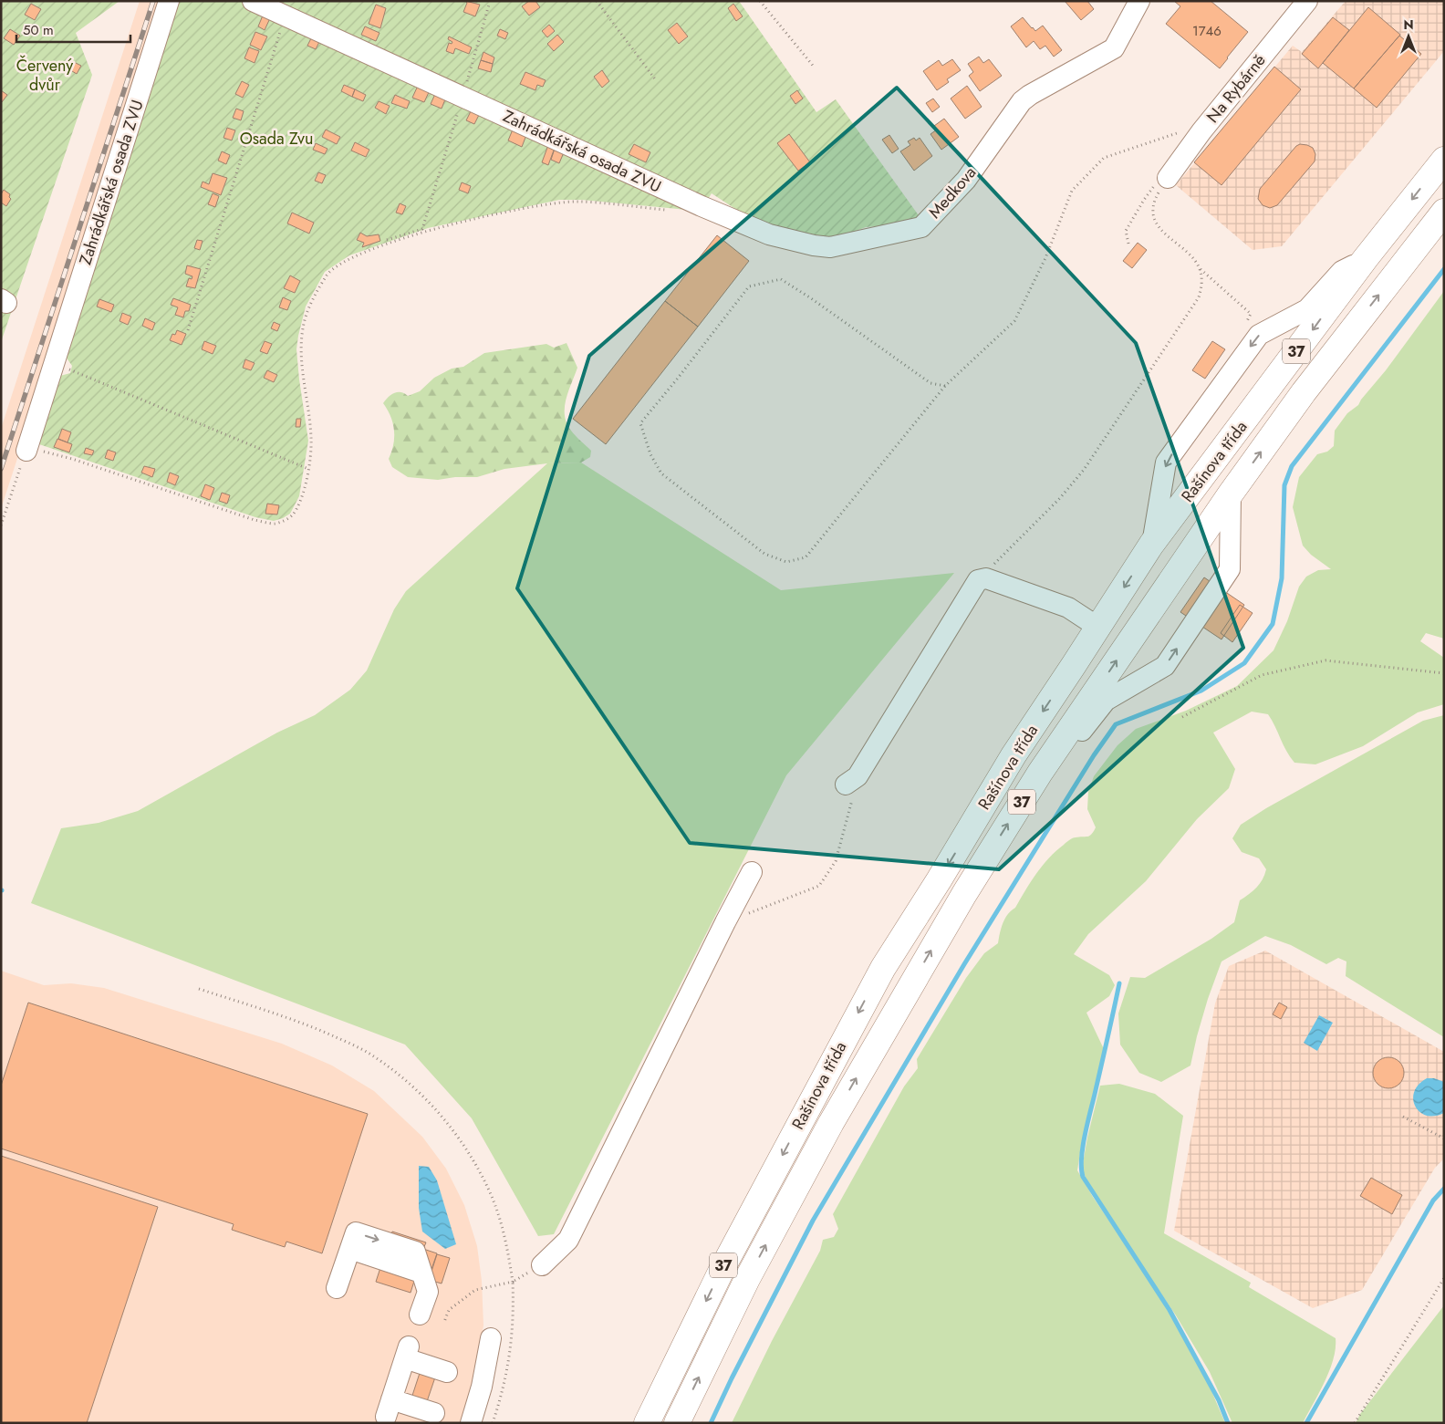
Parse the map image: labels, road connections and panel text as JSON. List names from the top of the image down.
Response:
{
  "streets": {
    "main road": ["37", "Rašínova třída"],
    "street": ["Na Rybárně", "Zahrádkářská osada ZVU", "Medkova"]
  },
  "crossings": [
    ["Zahrádkářská osada ZVU", "Medkova"]
  ],
  "parks": ["Červený dvůr", "Osada Zvu"],
  "house_numbers": ["1746"],
  "scale_bar": "50 m",
  "north": "top"
}
